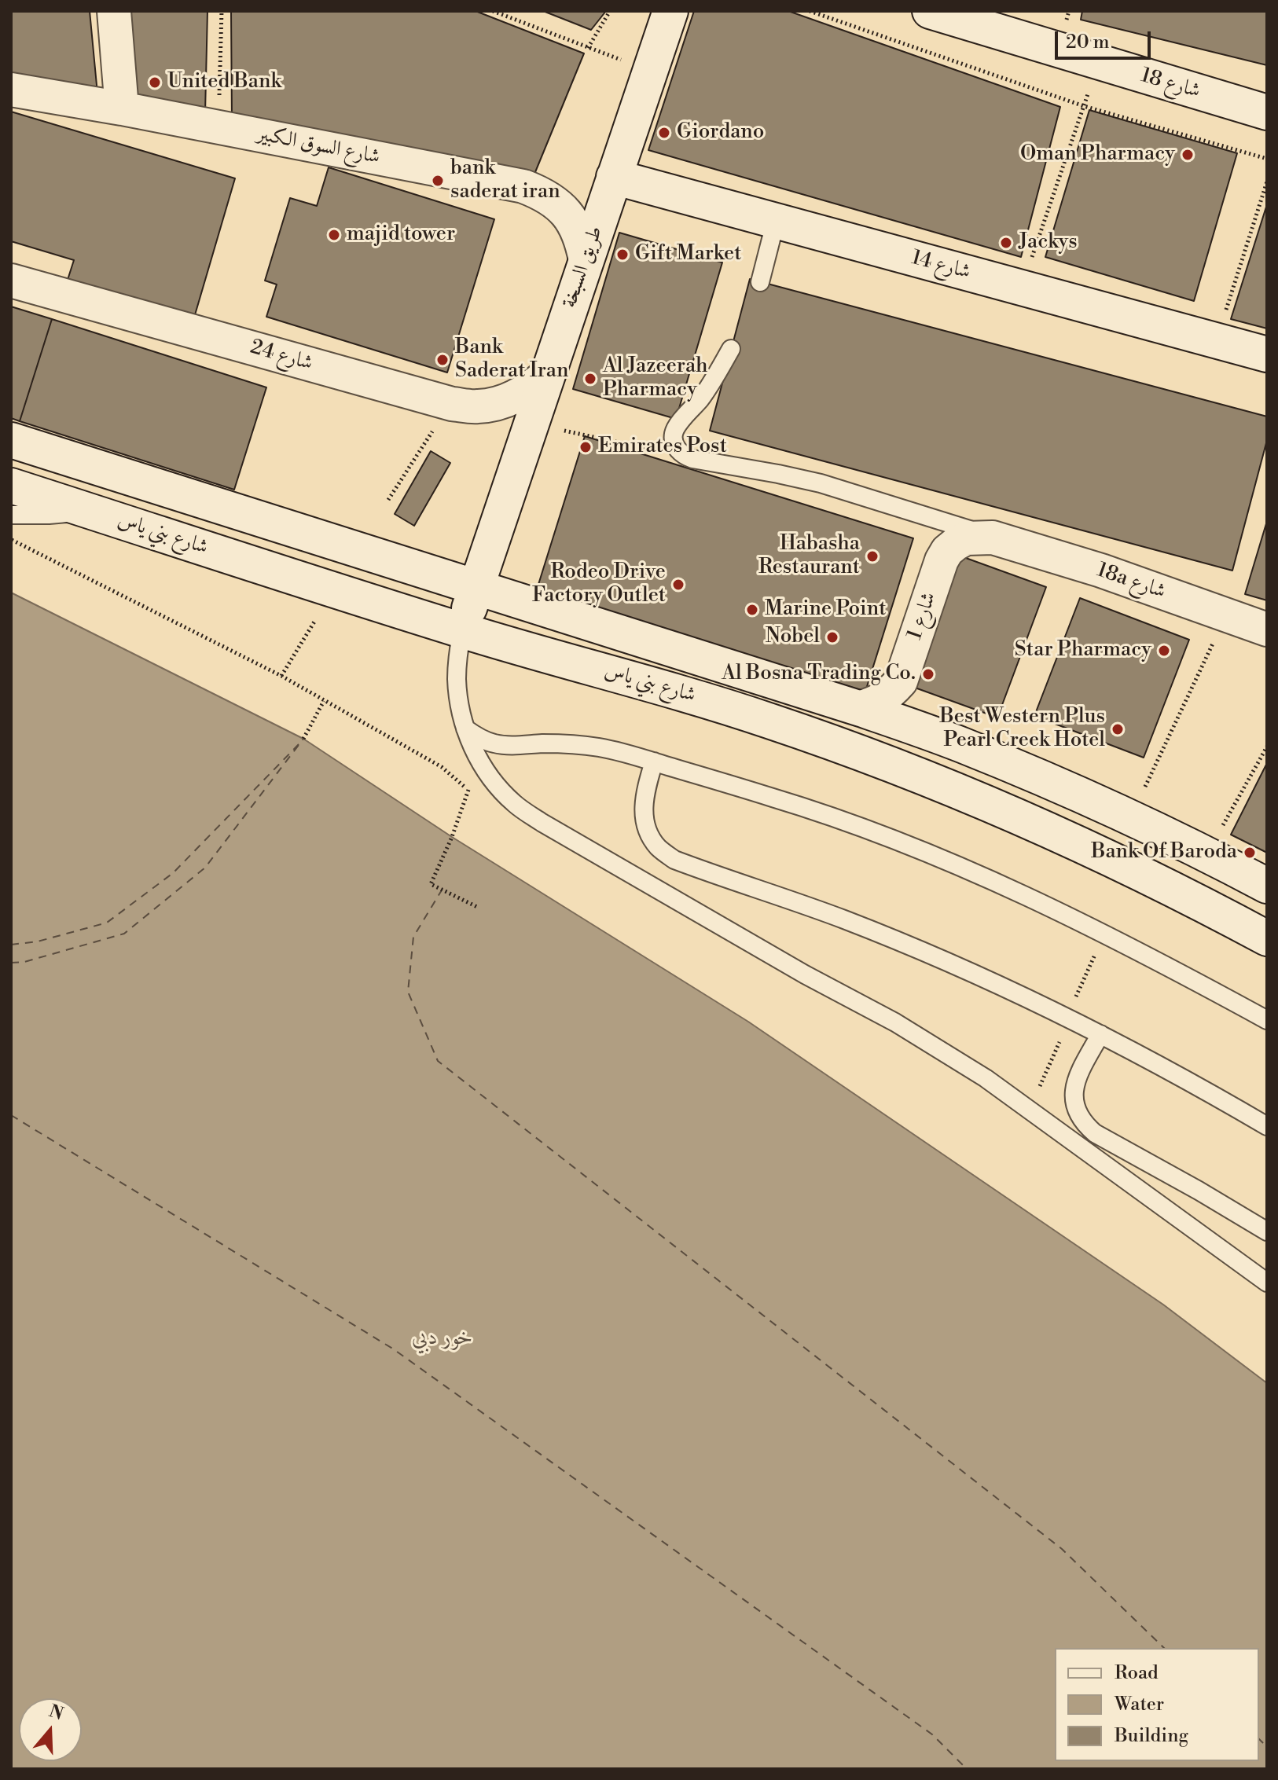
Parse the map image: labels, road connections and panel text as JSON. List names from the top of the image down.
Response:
{
  "streets": {
    "main road": [
      "شارع 18",
      "شارع 14",
      "طريق السبخة",
      "شارع بني ياس"
    ],
    "street": [
      "شارع السوق الكبير",
      "شارع 24",
      "18a شارع",
      "شارع 1"
    ]
  },
  "crossings": [
    ["شارع السوق الكبير", "طريق السبخة"],
    ["شارع 14", "طريق السبخة"],
    ["طريق السبخة", "شارع 24"],
    ["طريق السبخة", "شارع بني ياس"],
    ["شارع بني ياس", "شارع 1"],
    ["18a شارع", "شارع 1"]
  ],
  "water": ["خور دبي"],
  "places": [
    "United Bank",
    "Giordano",
    "Oman Pharmacy",
    "bank saderat iran",
    "majid tower",
    "Jackys",
    "Gift Market",
    "Bank Saderat Iran",
    "Al Jazeerah Pharmacy",
    "Emirates Post",
    "Habasha Restaurant",
    "Rodeo Drive Factory Outlet",
    "Marine Point",
    "Nobel",
    "Star Pharmacy",
    "Al Bosna Trading Co.",
    "Best Western Plus Pearl Creek Hotel",
    "Bank Of Baroda"
  ],
  "legend": ["Road", "Water", "Building"],
  "scale_bar": "20 m",
  "north": "top"
}
